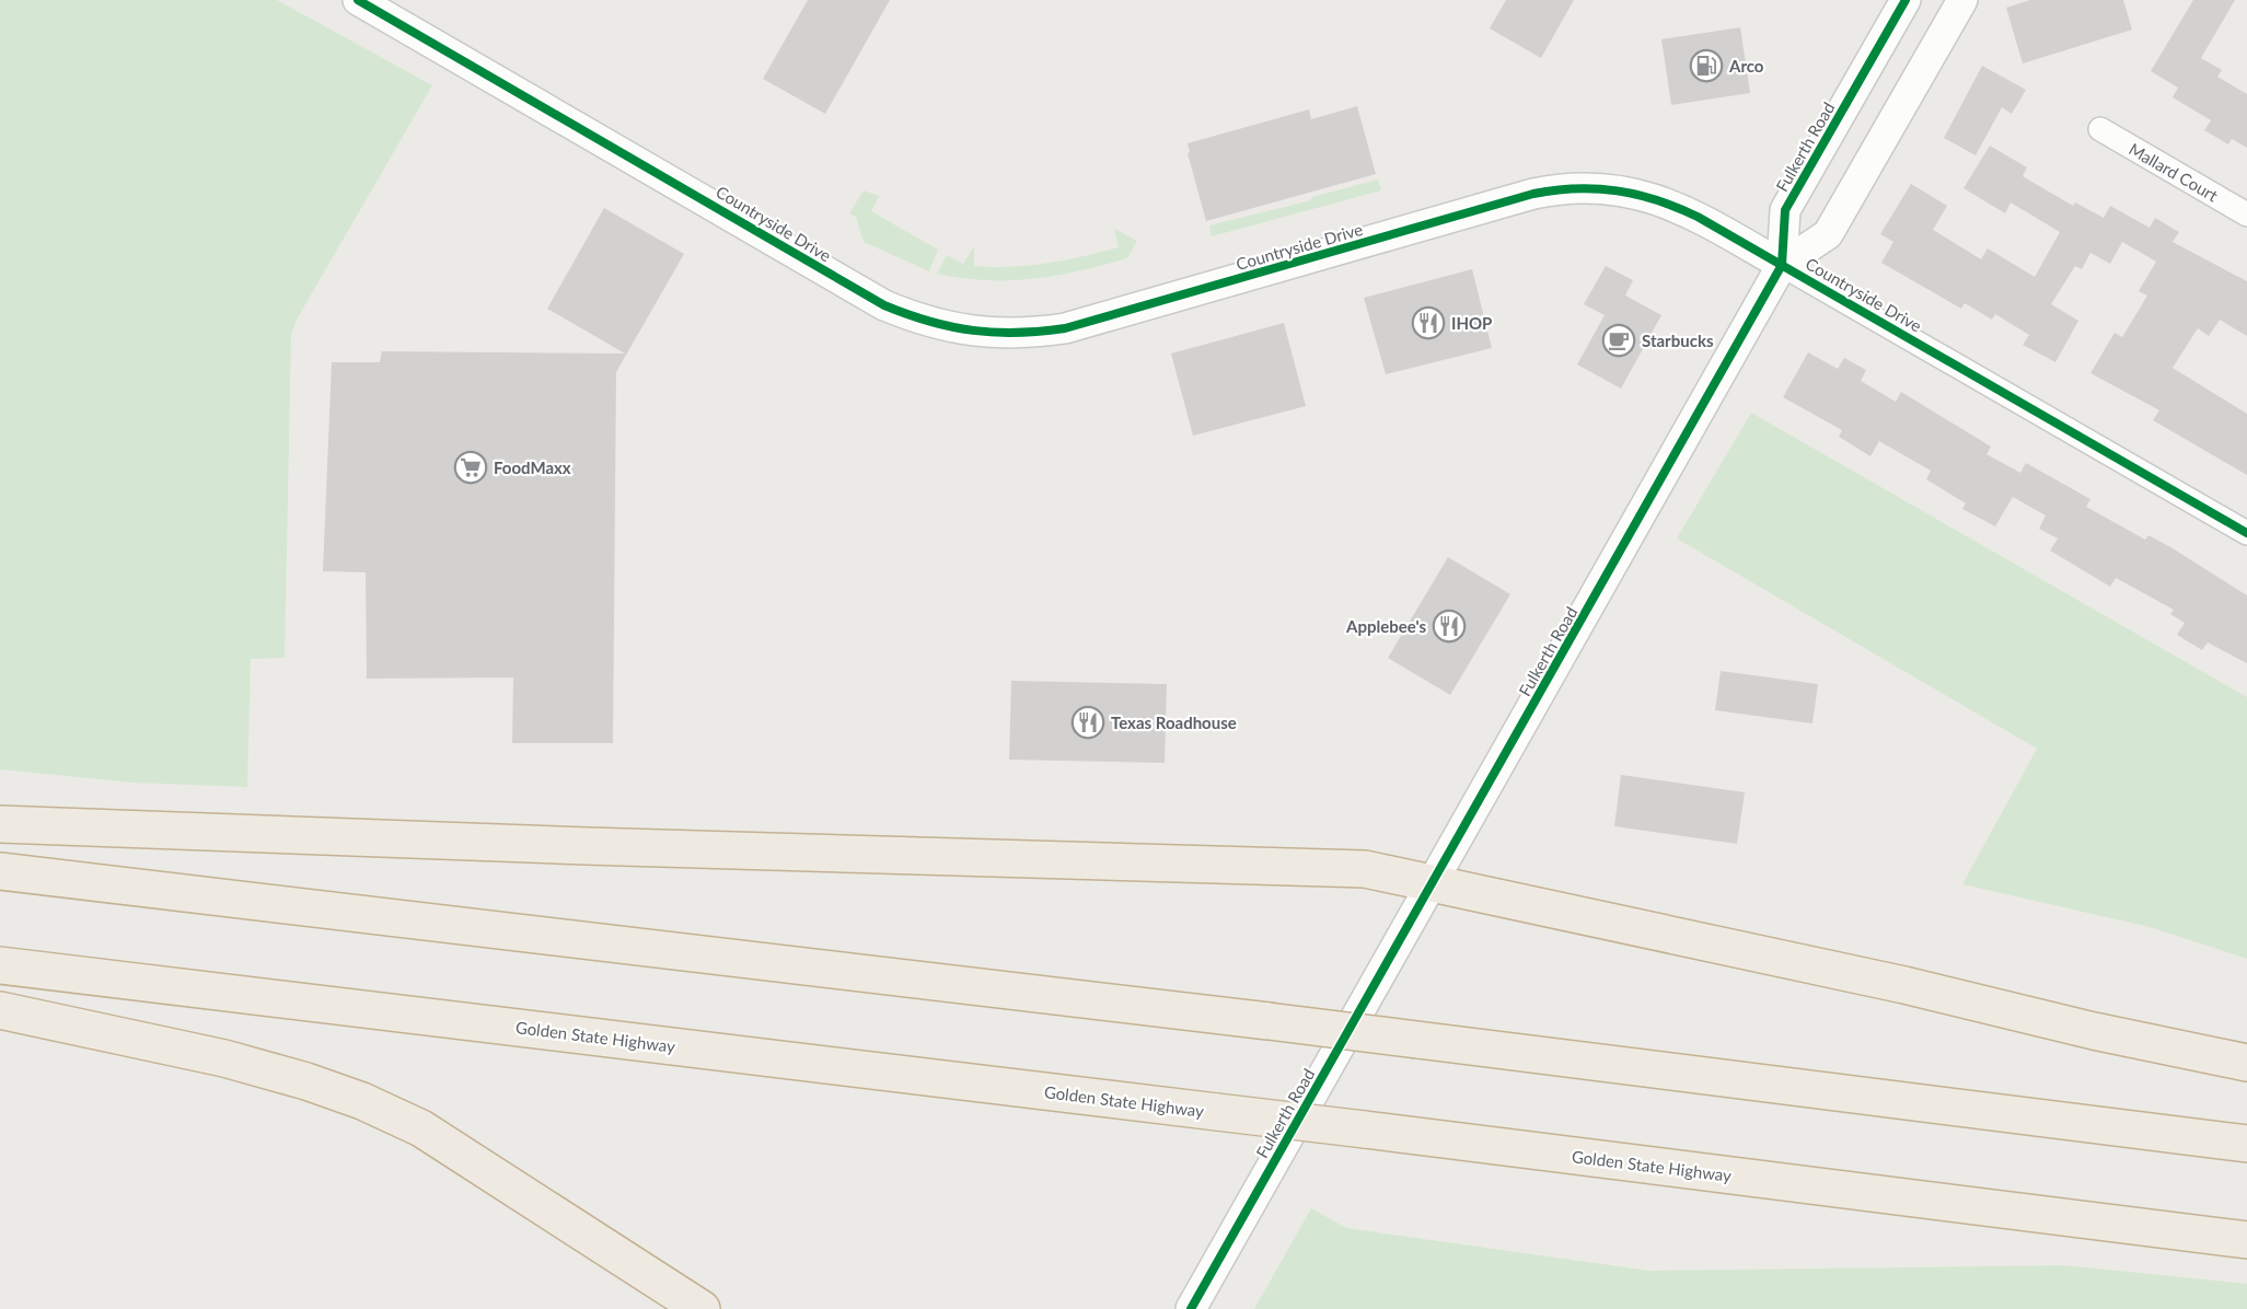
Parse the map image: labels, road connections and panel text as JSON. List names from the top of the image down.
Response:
{
  "streets": {
    "highway": ["Golden State Highway"],
    "street": ["Fulkerth Road", "Mallard Court", "Countryside Drive"]
  },
  "crossings": [
    ["Fulkerth Road", "Countryside Drive"]
  ],
  "places": {
    "fuel station": ["Arco"],
    "restaurant": ["IHOP", "Applebee's", "Texas Roadhouse"],
    "cafe": ["Starbucks"],
    "supermarket": ["FoodMaxx"]
  }
}
